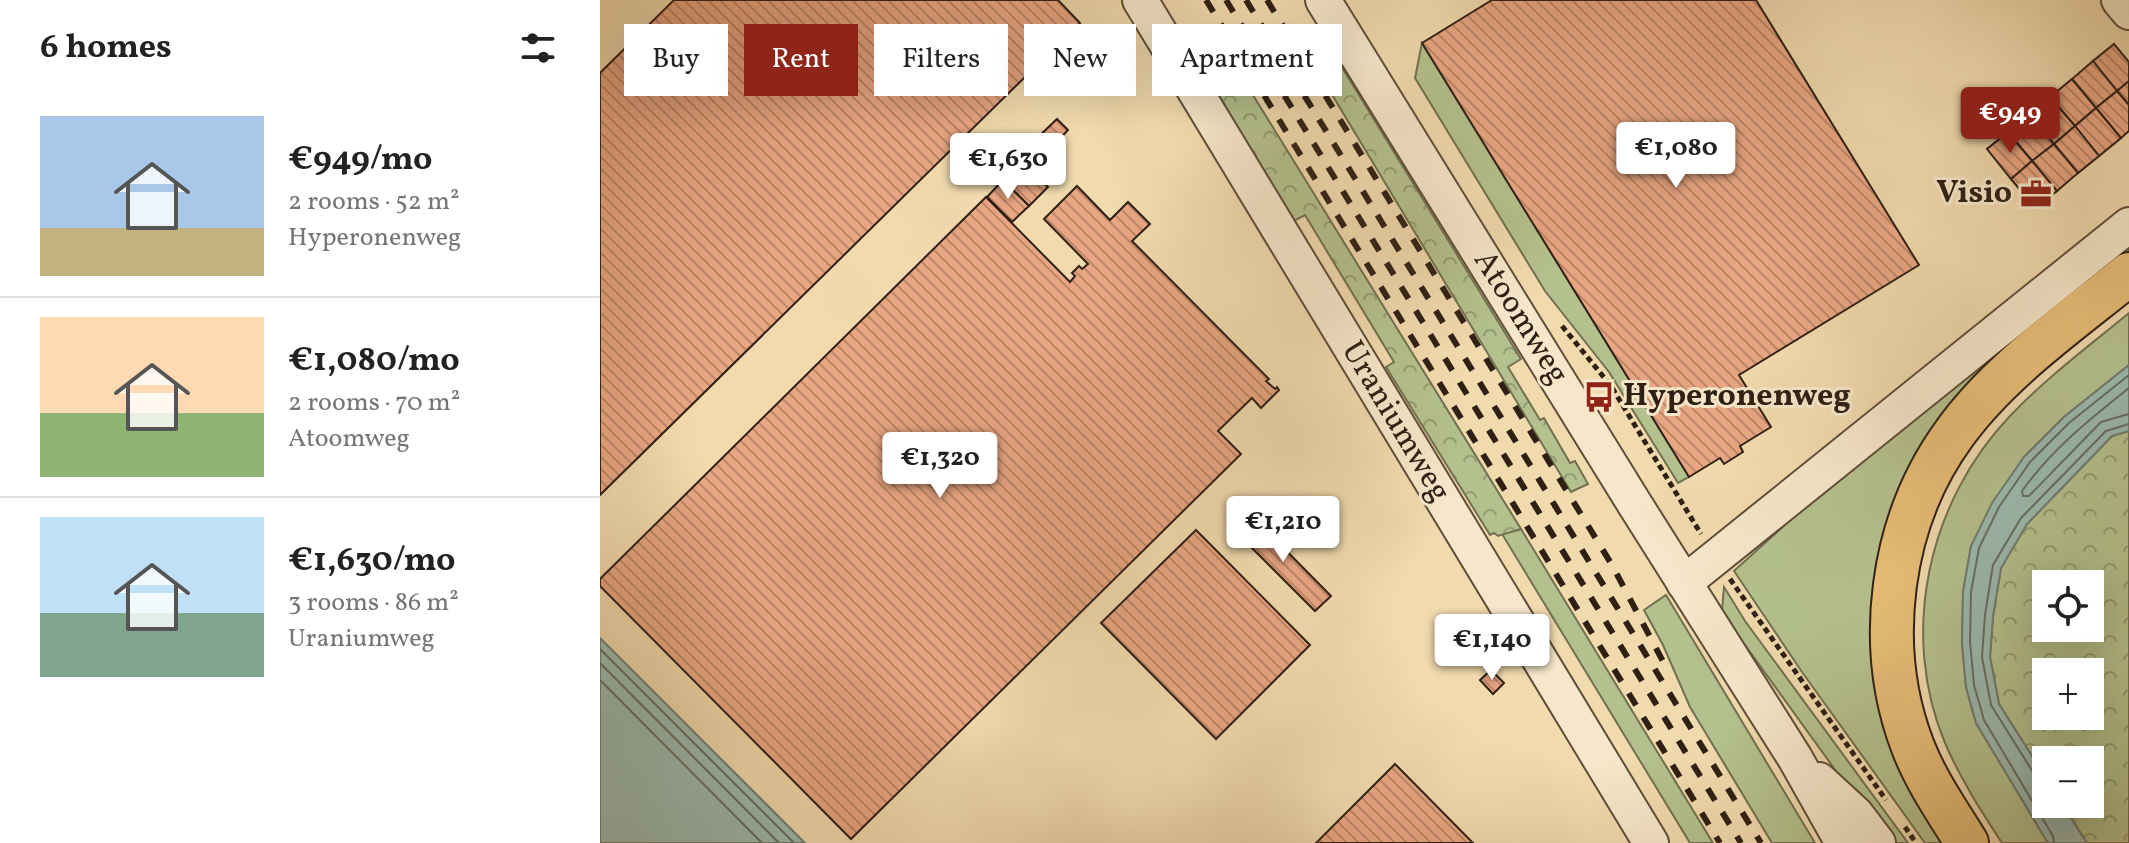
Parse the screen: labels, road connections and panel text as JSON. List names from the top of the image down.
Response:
{
  "streets": {
    "street": ["Atoomweg", "Uraniumweg"]
  },
  "places": {
    "office": ["Visio"],
    "bus stop": ["Hyperonenweg"]
  },
  "page": {
    "heading": "6 homes",
    "chip": [
      "Buy",
      "Rent",
      "Filters",
      "New",
      "Apartment"
    ],
    "price": [
      "€949",
      "€1,080",
      "€1,630",
      "€1,320",
      "€1,210",
      "€1,140"
    ],
    "list": [
      {
        "name": "€949/mo",
        "note": "2 rooms · 52 m² · Hyperonenweg"
      },
      {
        "name": "€1,080/mo",
        "note": "2 rooms · 70 m² · Atoomweg"
      },
      {
        "name": "€1,630/mo",
        "note": "3 rooms · 86 m² · Uraniumweg"
      }
    ],
    "map_buttons": ["+", "−"]
  }
}
